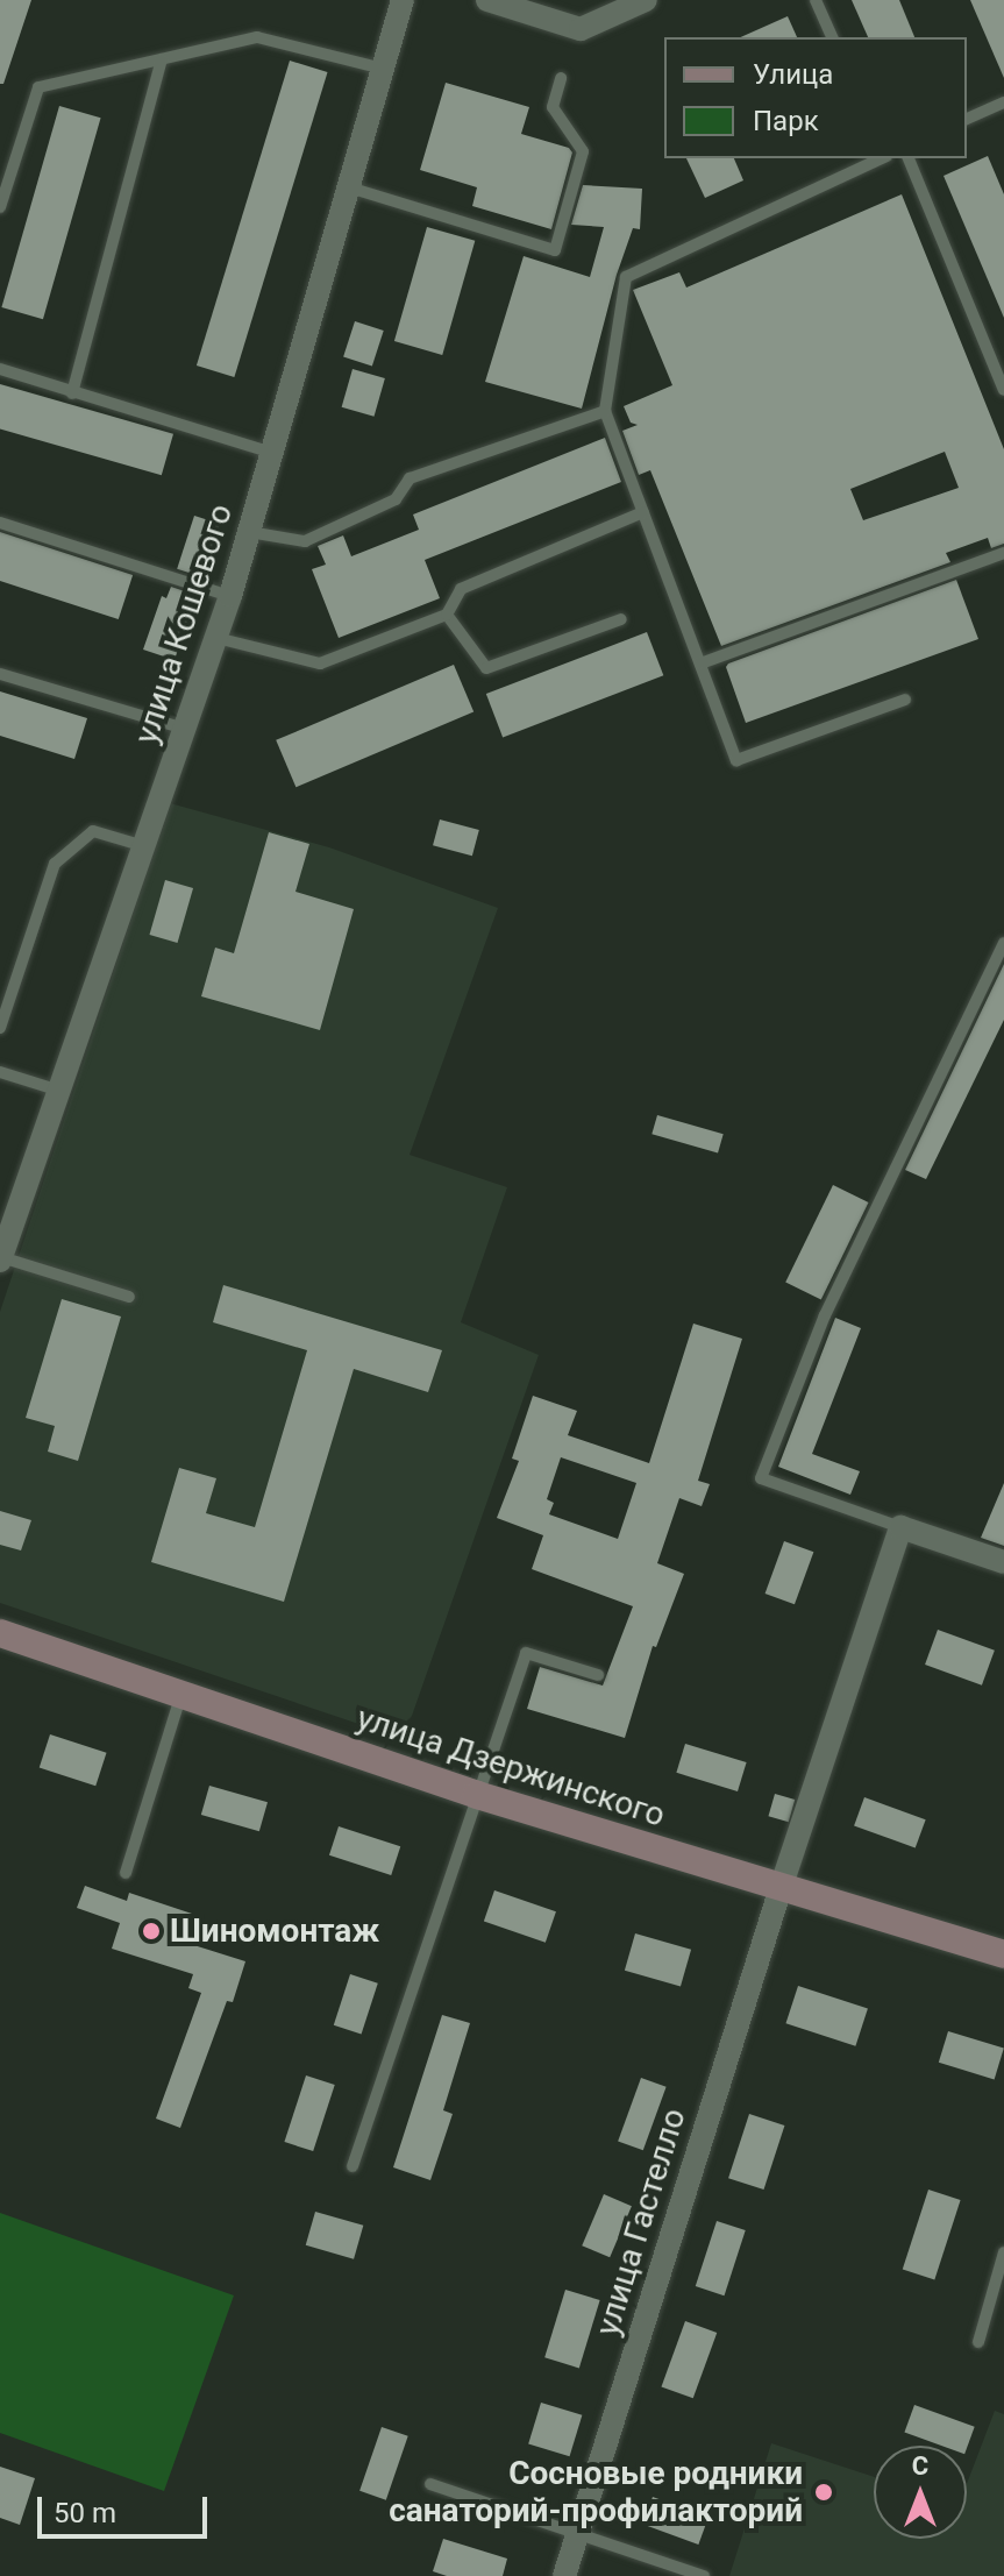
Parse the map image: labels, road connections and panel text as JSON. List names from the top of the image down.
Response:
{
  "streets": {
    "street": ["улица Кошевого", "улица Дзержинского", "улица Гастелло"]
  },
  "crossings": [
    ["улица Дзержинского", "улица Гастелло"]
  ],
  "places": ["Шиномонтаж", "Сосновые родники санаторий-профилакторий"],
  "legend": ["Улица", "Парк"],
  "scale_bar": "50 m",
  "north": "top"
}
